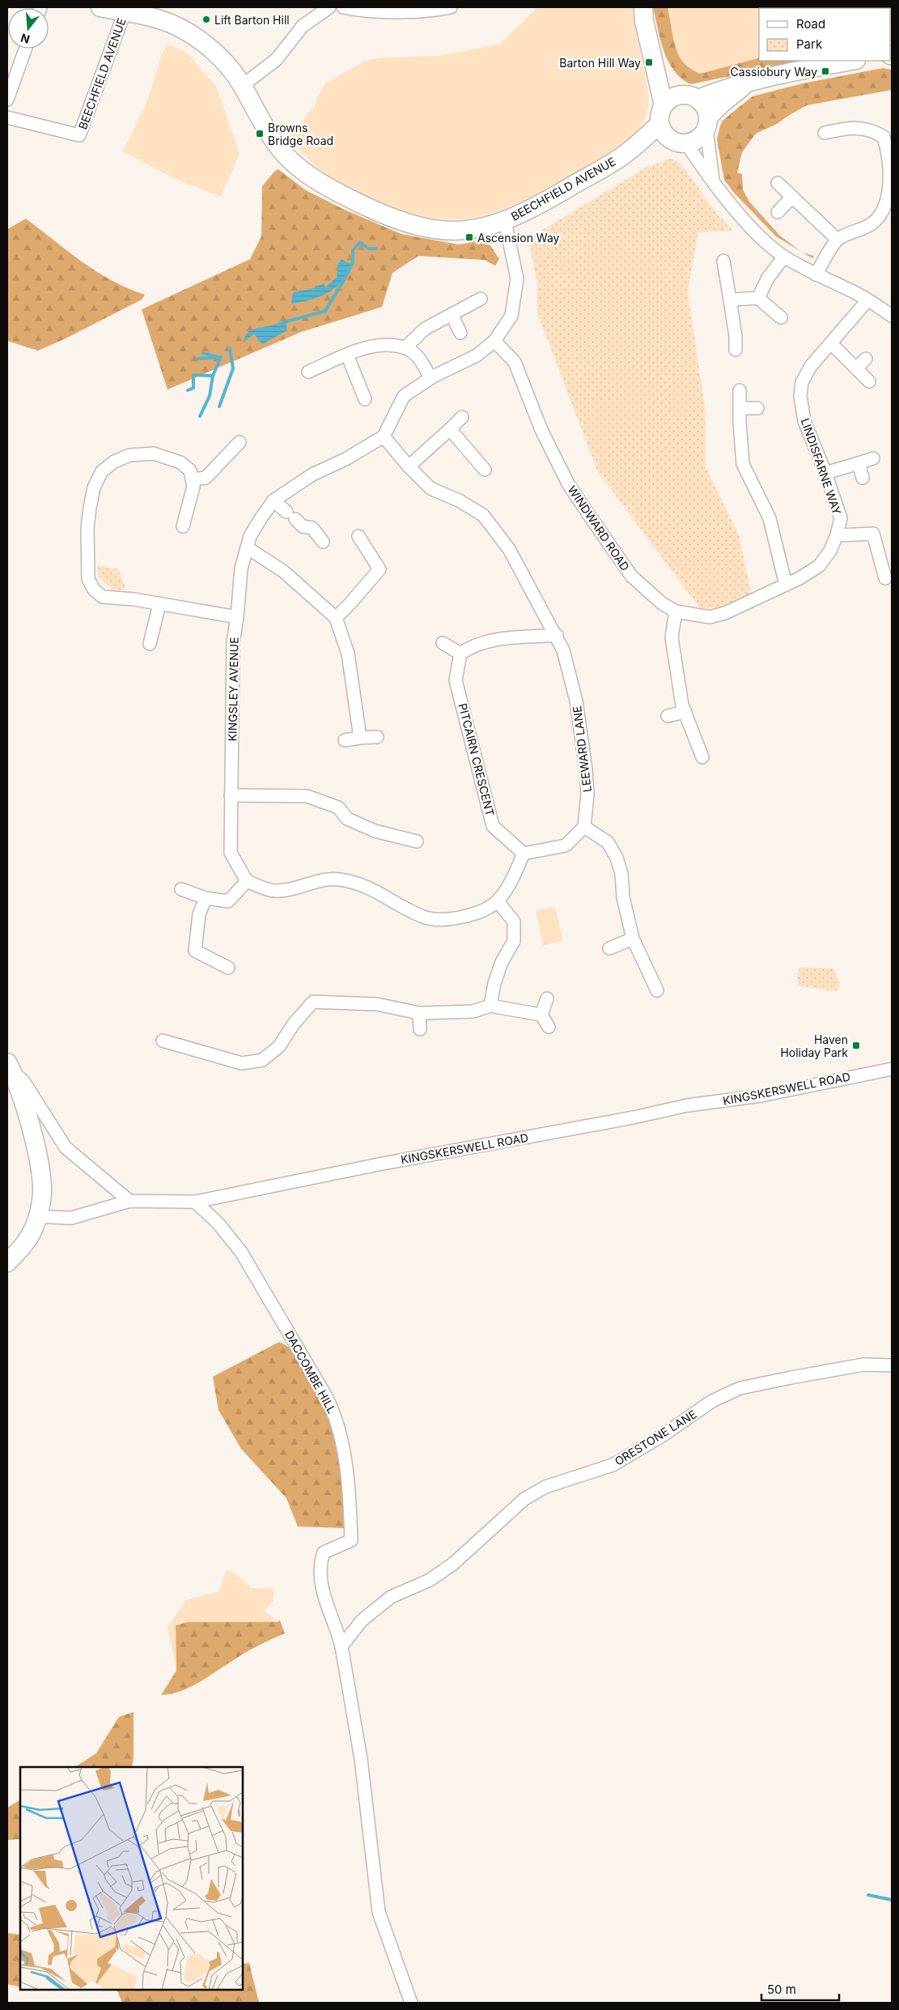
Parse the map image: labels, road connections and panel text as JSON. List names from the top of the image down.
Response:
{
  "streets": {
    "street": [
      "BEECHFIELD AVENUE",
      "LINDISFARNE WAY",
      "WINDWARD ROAD",
      "KINGSLEY AVENUE",
      "LEEWARD LANE",
      "PITCAIRN CRESCENT",
      "KINGSKERSWELL ROAD",
      "DACCOMBE HILL",
      "ORESTONE LANE"
    ]
  },
  "crossings": [
    ["LINDISFARNE WAY", "WINDWARD ROAD"],
    ["KINGSLEY AVENUE", "LEEWARD LANE"],
    ["KINGSKERSWELL ROAD", "DACCOMBE HILL"],
    ["DACCOMBE HILL", "ORESTONE LANE"]
  ],
  "places": {
    "other": ["Lift Barton Hill"],
    "transit": [
      "Barton Hill Way",
      "Cassiobury Way",
      "Browns Bridge Road",
      "Ascension Way",
      "Haven Holiday Park"
    ]
  },
  "legend": ["Road", "Park"],
  "scale_bar": "50 m",
  "north": "bottom"
}
